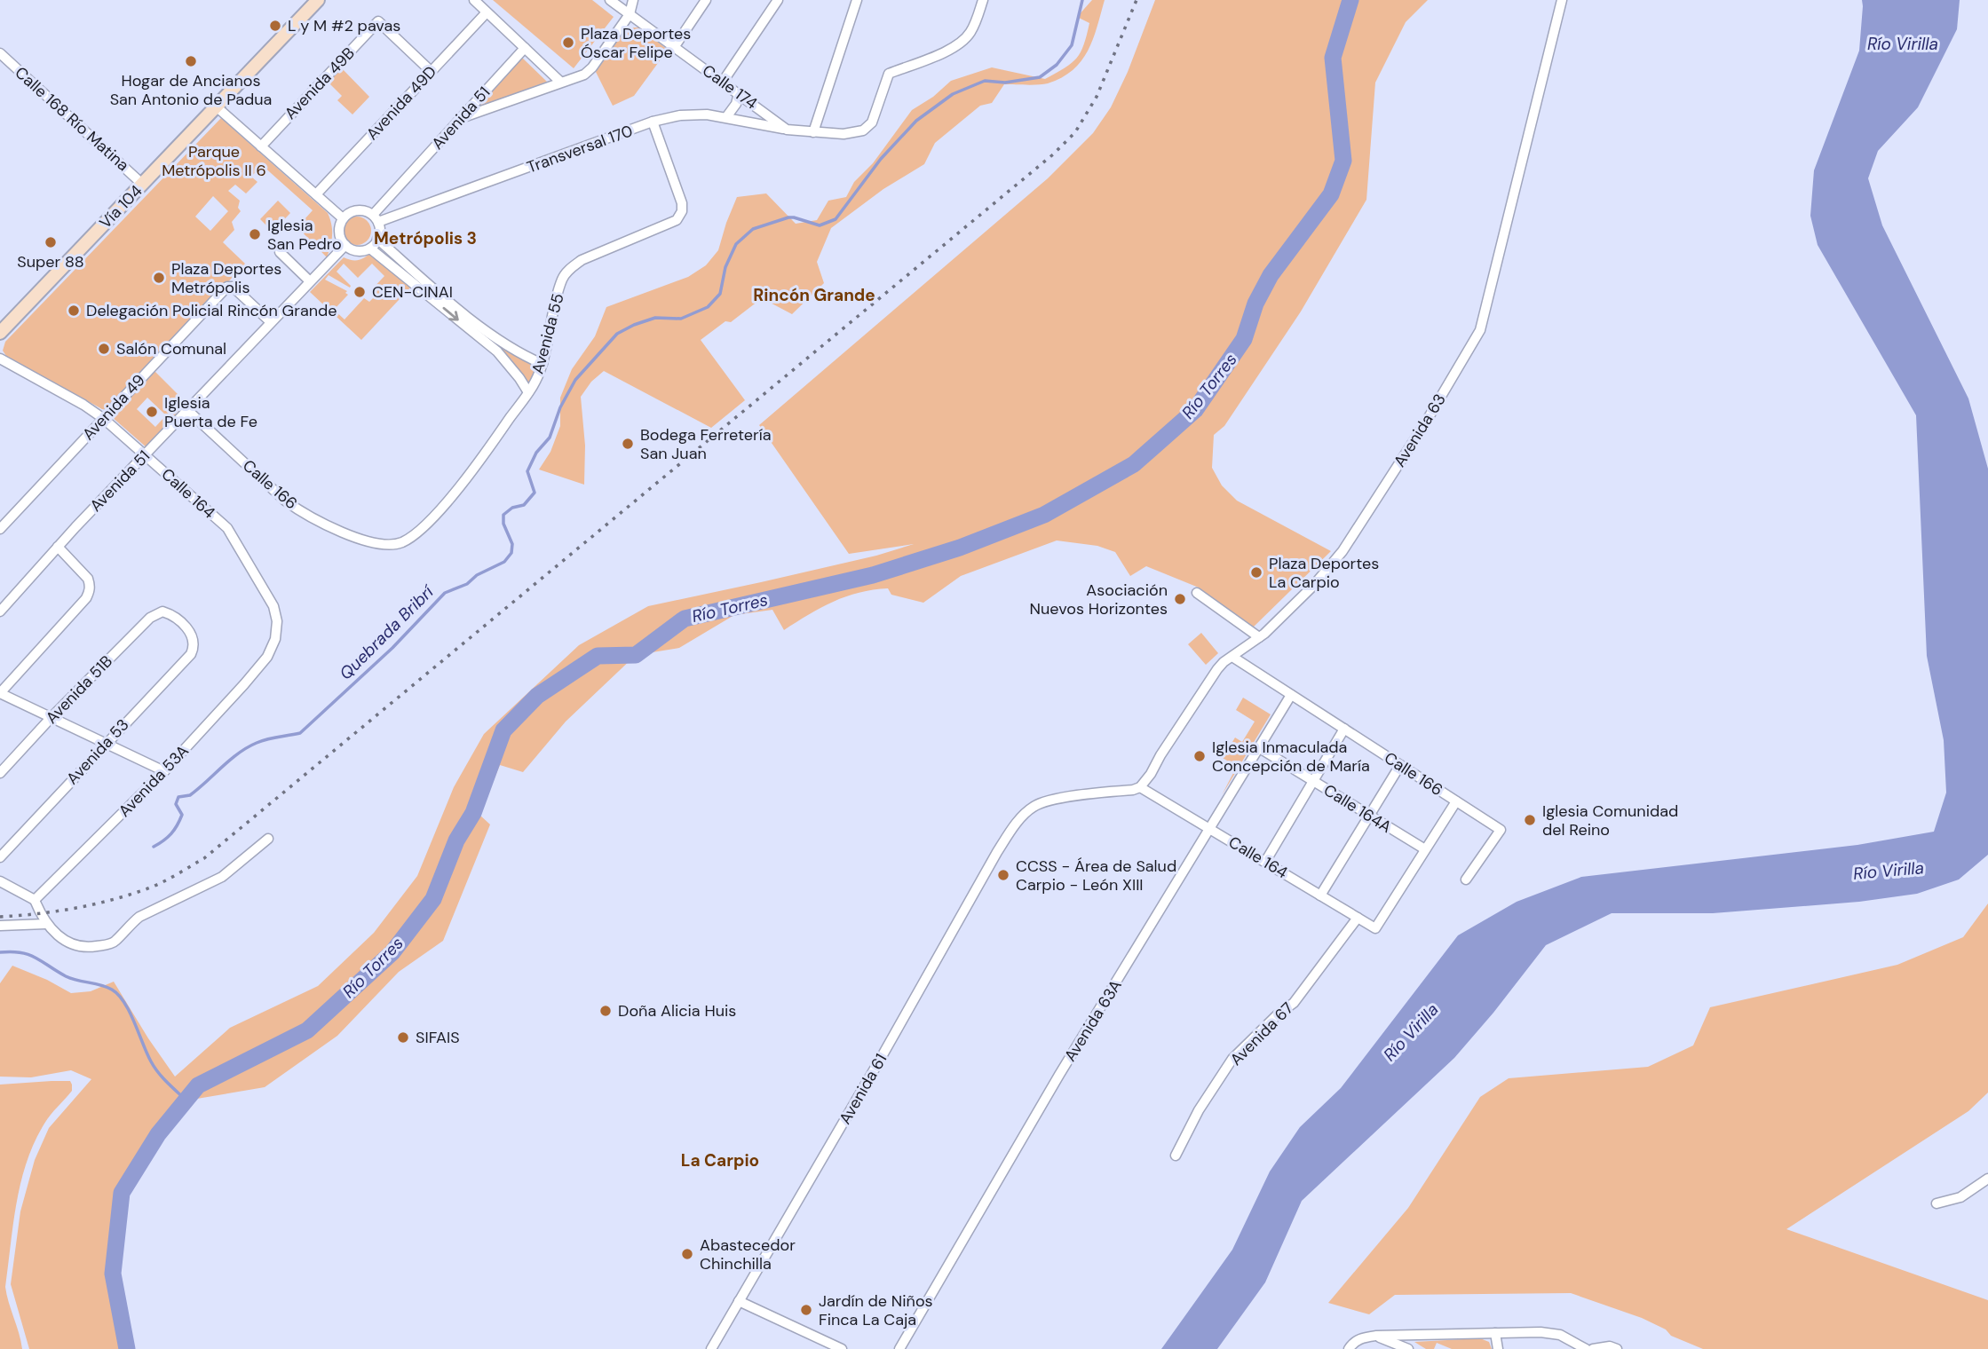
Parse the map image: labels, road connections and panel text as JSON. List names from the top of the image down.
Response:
{
  "streets": {
    "main road": ["Vía 104"],
    "street": [
      "Avenida 49B",
      "Calle 174",
      "Avenida 49D",
      "Avenida 51",
      "Calle 168 Río Matina",
      "Transversal 170",
      "Avenida 55",
      "Avenida 49",
      "Avenida 63",
      "Calle 166",
      "Calle 164",
      "Avenida 51B",
      "Avenida 53",
      "Avenida 53A",
      "Calle 164A",
      "Avenida 63A",
      "Avenida 67",
      "Avenida 61"
    ]
  },
  "crossings": [
    ["Avenida 49B", "Avenida 49D"],
    ["Calle 174", "Transversal 170"],
    ["Avenida 51", "Transversal 170"],
    ["Avenida 51", "Avenida 49"],
    ["Avenida 51", "Calle 166"],
    ["Avenida 51", "Calle 164"],
    ["Calle 168 Río Matina", "Vía 104"],
    ["Transversal 170", "Avenida 55"],
    ["Avenida 55", "Calle 166"],
    ["Avenida 49", "Calle 164"],
    ["Avenida 63", "Calle 166"],
    ["Avenida 63", "Calle 164"],
    ["Avenida 63", "Avenida 61"],
    ["Calle 166", "Avenida 63A"],
    ["Calle 164", "Avenida 53A"],
    ["Calle 164", "Calle 164A"],
    ["Calle 164", "Avenida 63A"],
    ["Calle 164", "Avenida 67"],
    ["Calle 164", "Avenida 61"],
    ["Avenida 51B", "Avenida 53"],
    ["Calle 164A", "Avenida 63A"]
  ],
  "districts": ["Metrópolis 3", "Rincón Grande", "La Carpio"],
  "water": ["Río Virilla", "Río Torres", "Quebrada Bribrí"],
  "parks": ["Parque Metrópolis II 6"],
  "places": [
    "L y M #2 pavas",
    "Plaza Deportes Óscar Felipe",
    "Hogar de Ancianos San Antonio de Padua",
    "Iglesia San Pedro",
    "Super 88",
    "Plaza Deportes Metrópolis",
    "CEN-CINAI",
    "Delegación Policial Rincón Grande",
    "Salón Comunal",
    "Iglesia Puerta de Fe",
    "Bodega Ferretería San Juan",
    "Plaza Deportes La Carpio",
    "Asociación Nuevos Horizontes",
    "Iglesia Inmaculada Concepción de María",
    "Iglesia Comunidad del Reino",
    "CCSS - Área de Salud Carpio - León XIII",
    "Doña Alicia Huis",
    "SIFAIS",
    "Abastecedor Chinchilla",
    "Jardín de Niños Finca La Caja"
  ]
}
